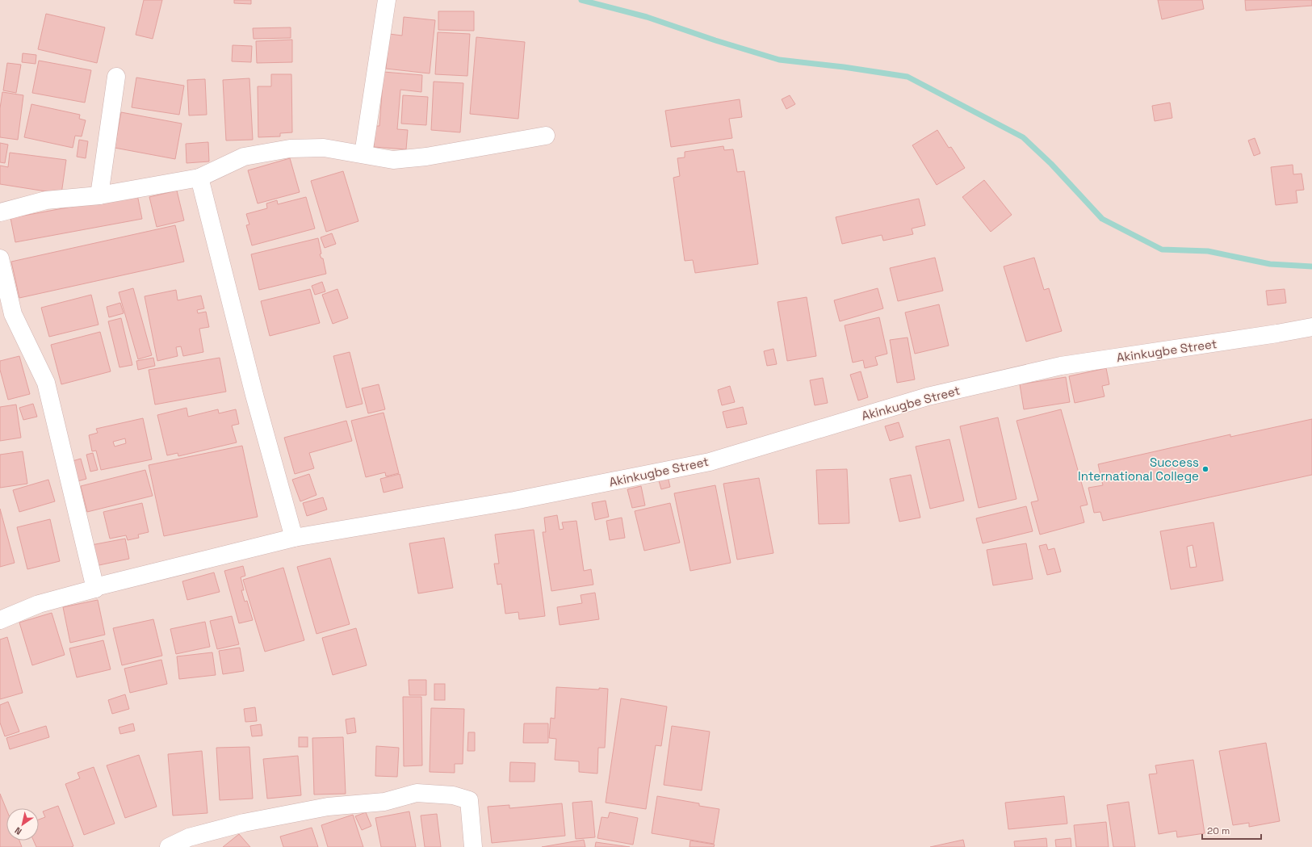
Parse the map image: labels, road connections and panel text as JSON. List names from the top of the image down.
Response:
{
  "streets": {
    "street": ["Akinkugbe Street"]
  },
  "places": ["Success International College"],
  "scale_bar": "20 m",
  "north": "bottom left"
}
